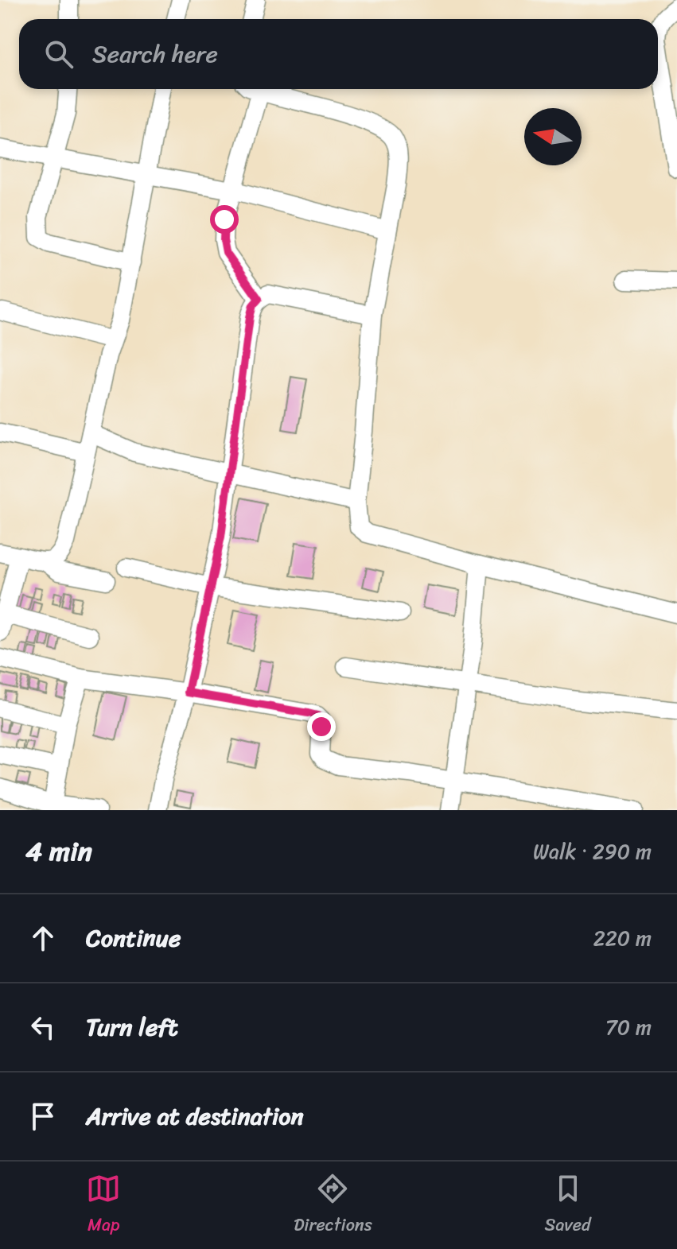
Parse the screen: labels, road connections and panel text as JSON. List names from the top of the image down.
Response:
{
  "north": "left",
  "page": {
    "search": "Search here",
    "heading": ["4 min", "Walk · 290 m"],
    "list": [
      ["Continue", "220 m"],
      ["Turn left", "70 m"],
      "Arrive at destination"
    ],
    "nav": ["Map", "Directions", "Saved"]
  }
}
